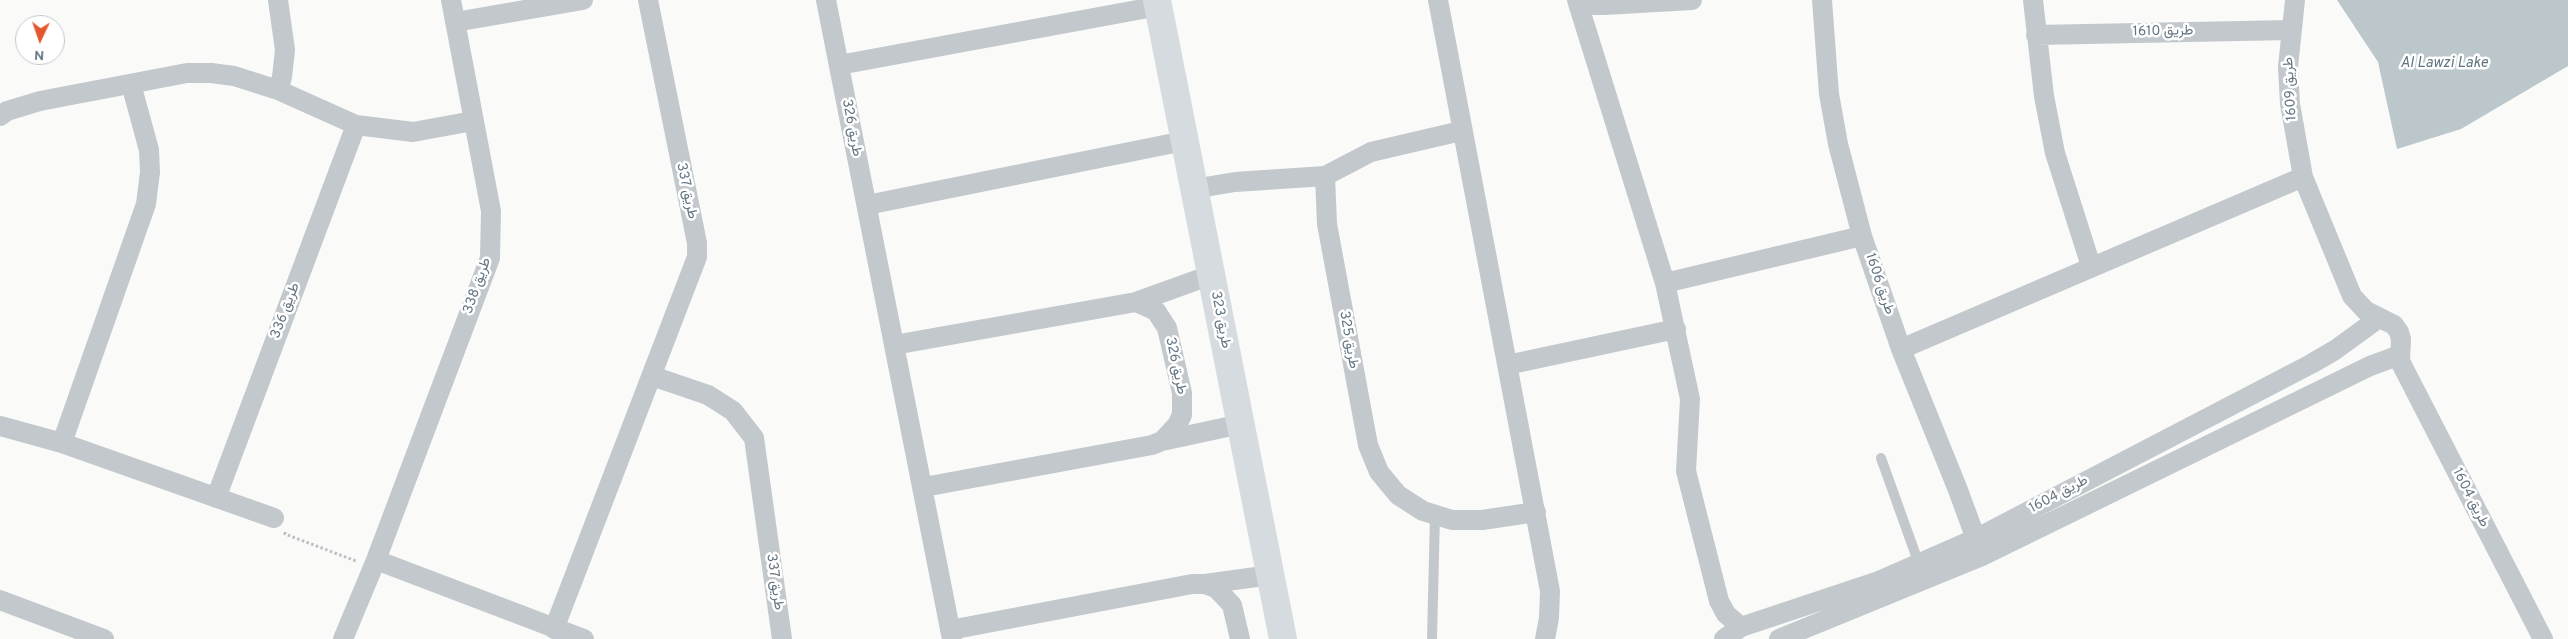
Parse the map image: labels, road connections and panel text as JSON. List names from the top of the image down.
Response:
{
  "streets": {
    "street": [
      "طريق 1610",
      "طريق 1609",
      "طريق 326",
      "طريق 337",
      "طريق 1606",
      "طريق 338",
      "طريق 336",
      "طريق 323",
      "طريق 325",
      "طريق 1604"
    ]
  },
  "crossings": [
    ["طريق 1610", "طريق 1609"],
    ["طريق 1609", "طريق 1604"],
    ["طريق 326", "طريق 323"],
    ["طريق 1606", "طريق 1604"]
  ],
  "water": ["Al Lawzi Lake"],
  "north": "bottom"
}
